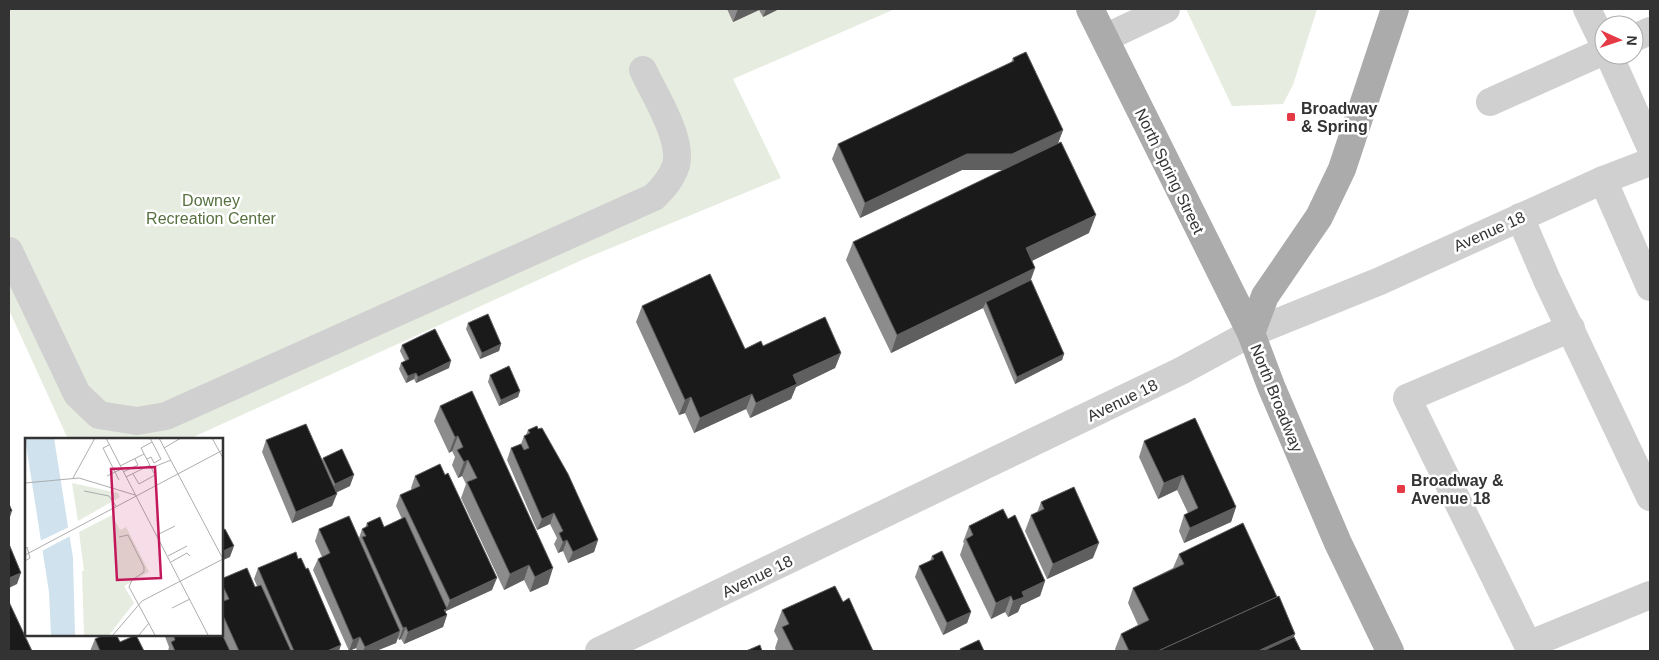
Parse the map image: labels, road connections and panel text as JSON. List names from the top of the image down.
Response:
{
  "streets": {
    "main road": ["North Spring Street", "North Broadway"],
    "street": ["Avenue 18"]
  },
  "crossings": [
    ["North Spring Street", "Avenue 18"],
    ["North Spring Street", "North Broadway"],
    ["Avenue 18", "North Broadway"]
  ],
  "parks": ["Downey Recreation Center"],
  "places": {
    "transit": ["Broadway & Spring", "Broadway & Avenue 18"]
  },
  "north": "right"
}
